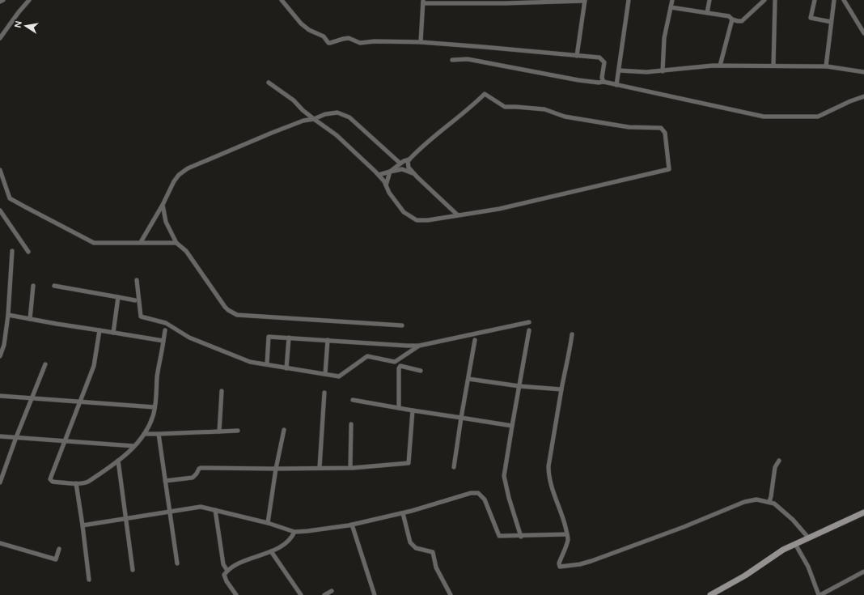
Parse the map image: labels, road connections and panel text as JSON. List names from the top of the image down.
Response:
{
  "north": "left"
}
